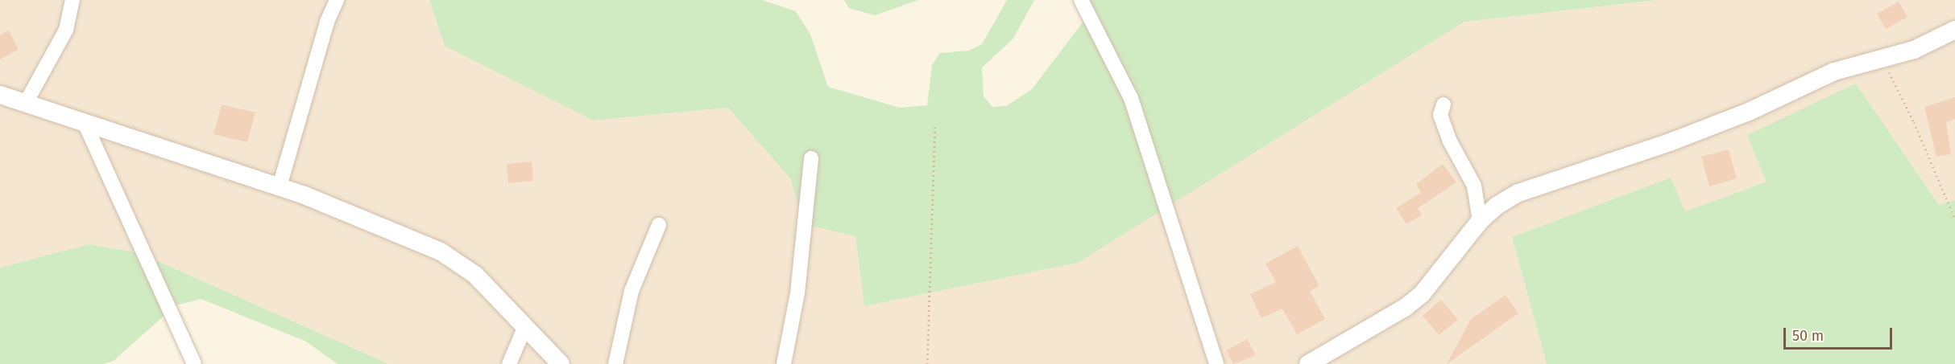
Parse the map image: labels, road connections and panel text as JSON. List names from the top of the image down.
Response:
{
  "scale_bar": "50 m"
}
